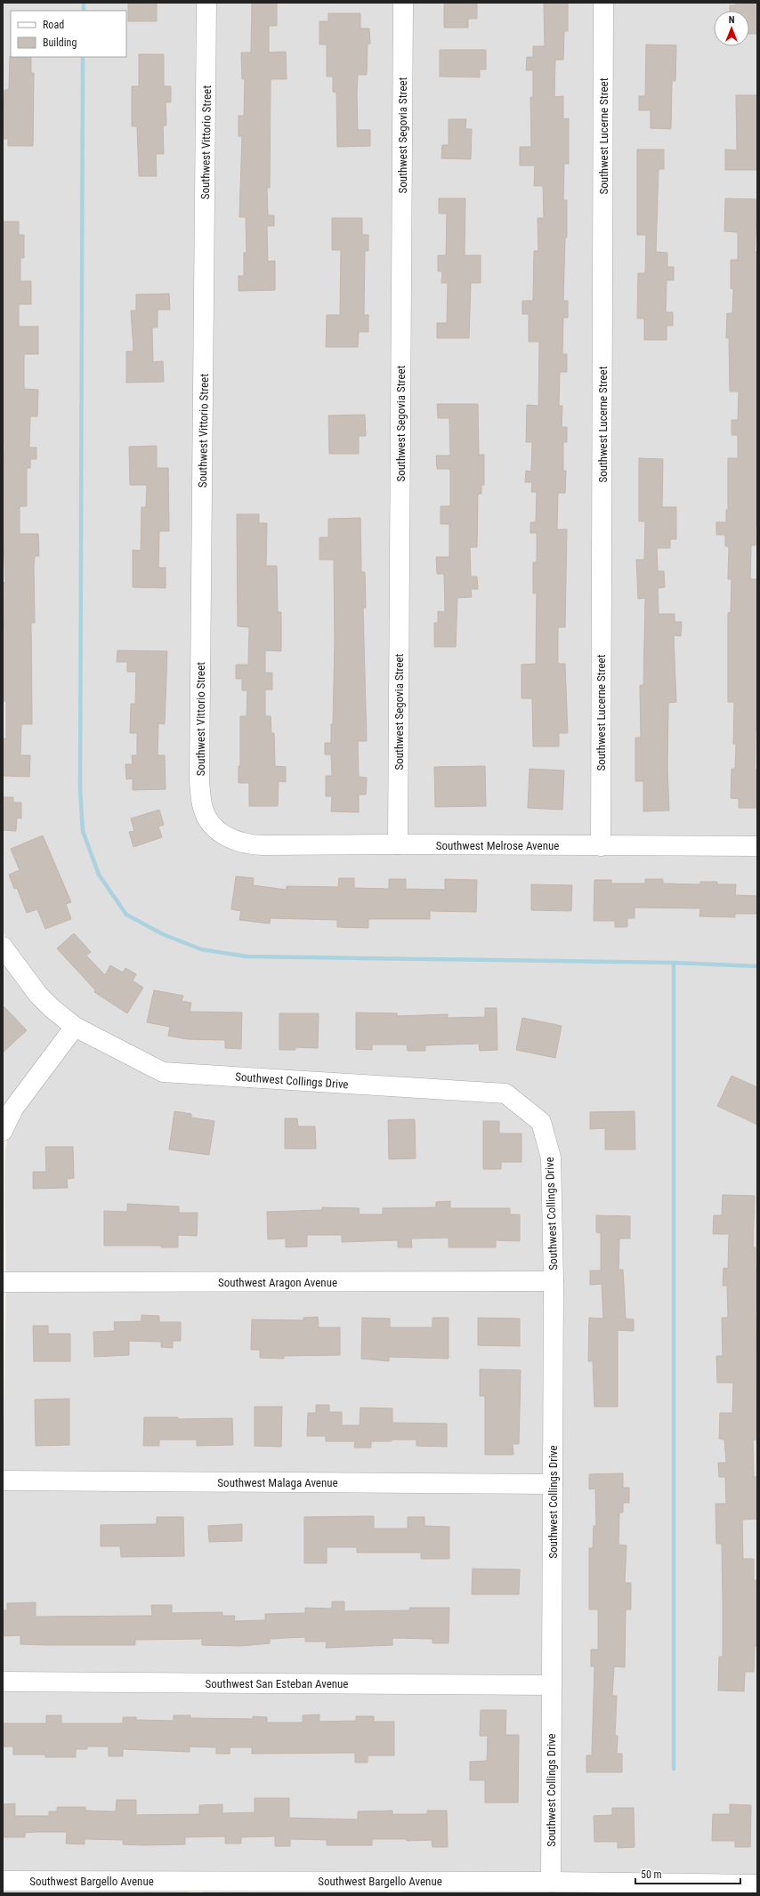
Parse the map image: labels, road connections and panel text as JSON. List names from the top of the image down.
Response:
{
  "streets": {
    "street": [
      "Southwest Segovia Street",
      "Southwest Lucerne Street",
      "Southwest Vittorio Street",
      "Southwest Melrose Avenue",
      "Southwest Collings Drive",
      "Southwest Aragon Avenue",
      "Southwest Malaga Avenue",
      "Southwest San Esteban Avenue",
      "Southwest Bargello Avenue"
    ]
  },
  "crossings": [
    ["Southwest Segovia Street", "Southwest Melrose Avenue"],
    ["Southwest Lucerne Street", "Southwest Melrose Avenue"],
    ["Southwest Vittorio Street", "Southwest Melrose Avenue"],
    ["Southwest Collings Drive", "Southwest Aragon Avenue"],
    ["Southwest Collings Drive", "Southwest Malaga Avenue"],
    ["Southwest Collings Drive", "Southwest San Esteban Avenue"],
    ["Southwest Collings Drive", "Southwest Bargello Avenue"]
  ],
  "legend": ["Road", "Building"],
  "scale_bar": "50 m",
  "north": "top"
}
